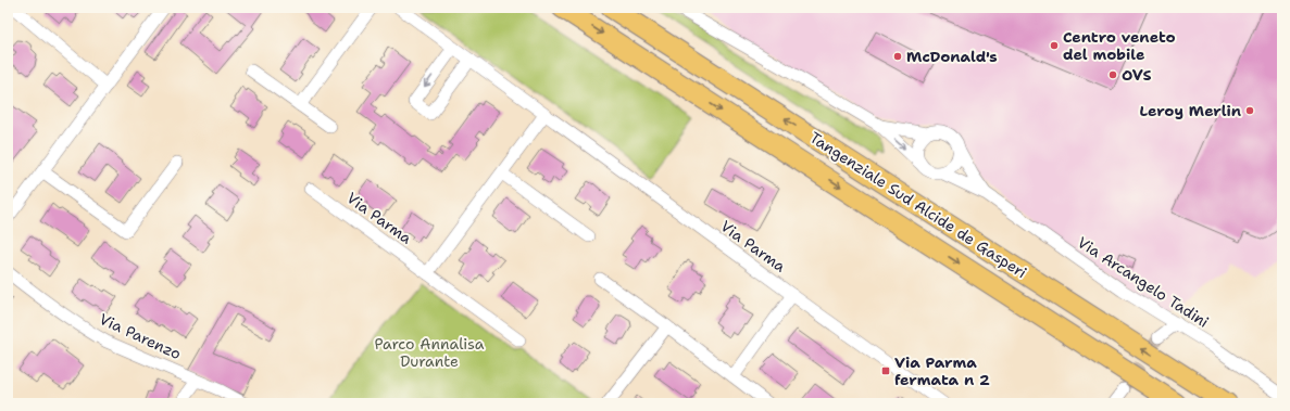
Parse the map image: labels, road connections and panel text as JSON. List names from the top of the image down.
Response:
{
  "streets": {
    "highway": ["Tangenziale Sud Alcide de Gasperi"],
    "street": ["Via Parma", "Via Arcangelo Tadini", "Via Parenzo"]
  },
  "parks": ["Parco Annalisa Durante"],
  "places": {
    "other": [
      "Centro veneto del mobile",
      "McDonald's",
      "OVS",
      "Leroy Merlin"
    ],
    "transit": ["Via Parma fermata n 2"]
  }
}
